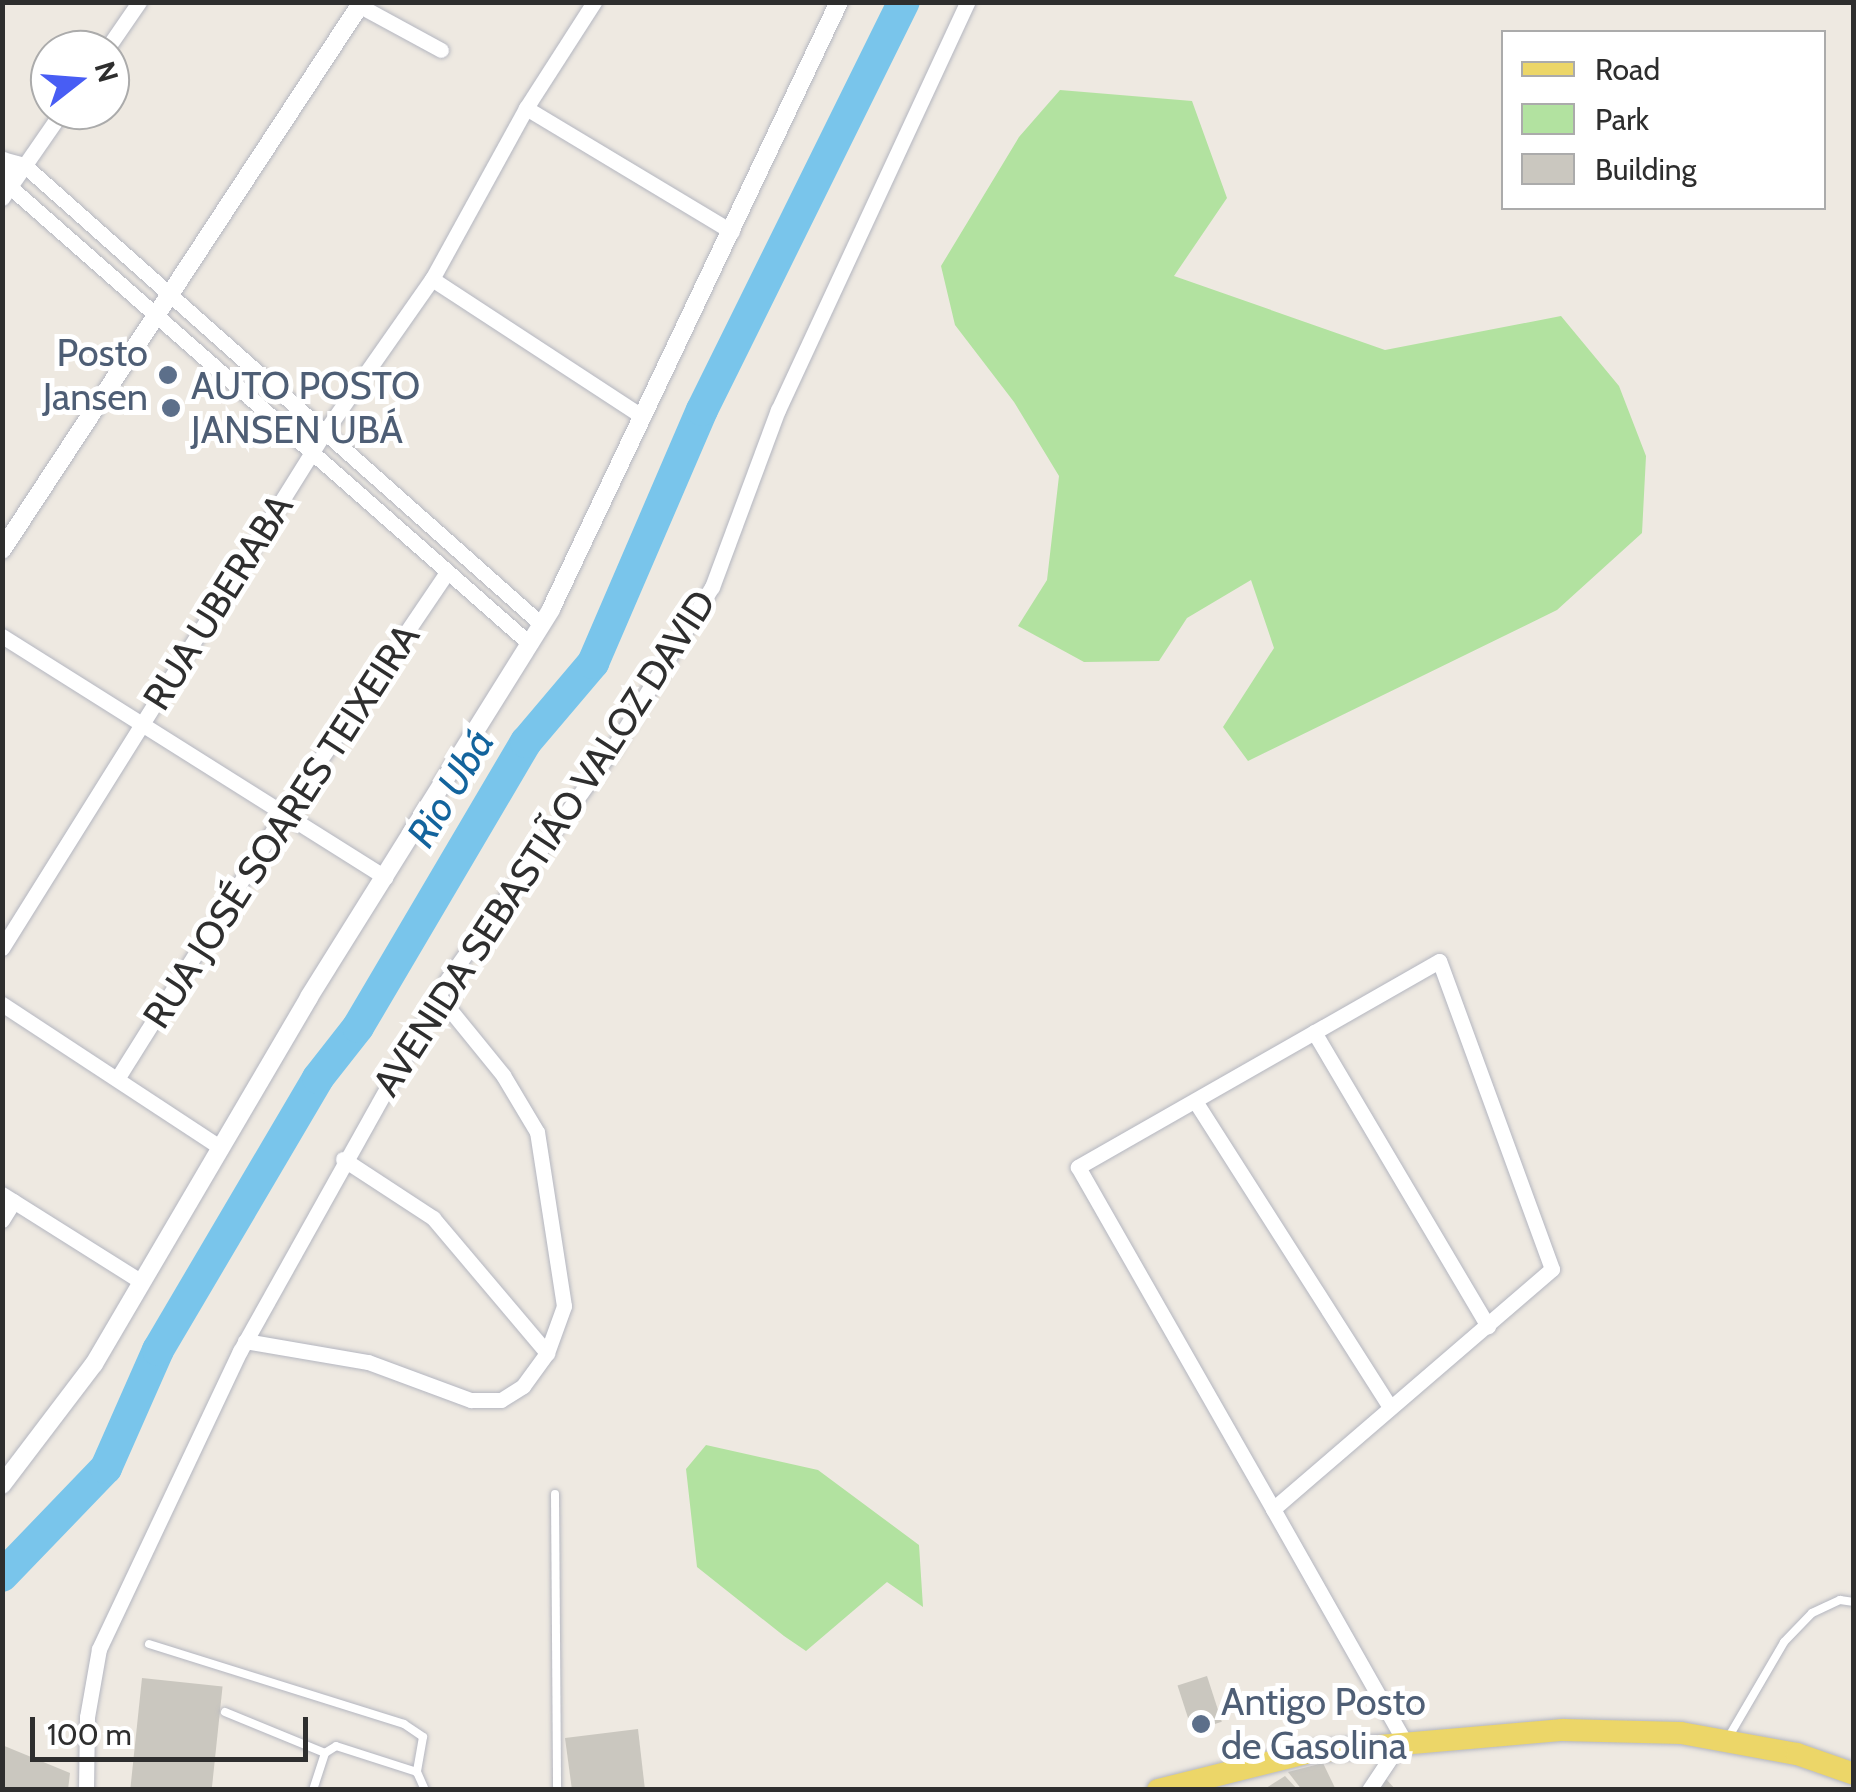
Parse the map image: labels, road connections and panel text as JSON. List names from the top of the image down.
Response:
{
  "streets": {
    "street": ["RUA UBERABA", "RUA JOSÉ SOARES TEIXEIRA", "AVENIDA SEBASTIÃO VALOZ DAVID"]
  },
  "water": ["Rio Ubá"],
  "places": ["Posto Jansen", "AUTO POSTO JANSEN UBÁ", "Antigo Posto de Gasolina"],
  "legend": ["Road", "Park", "Building"],
  "scale_bar": "100 m",
  "north": "right"
}
